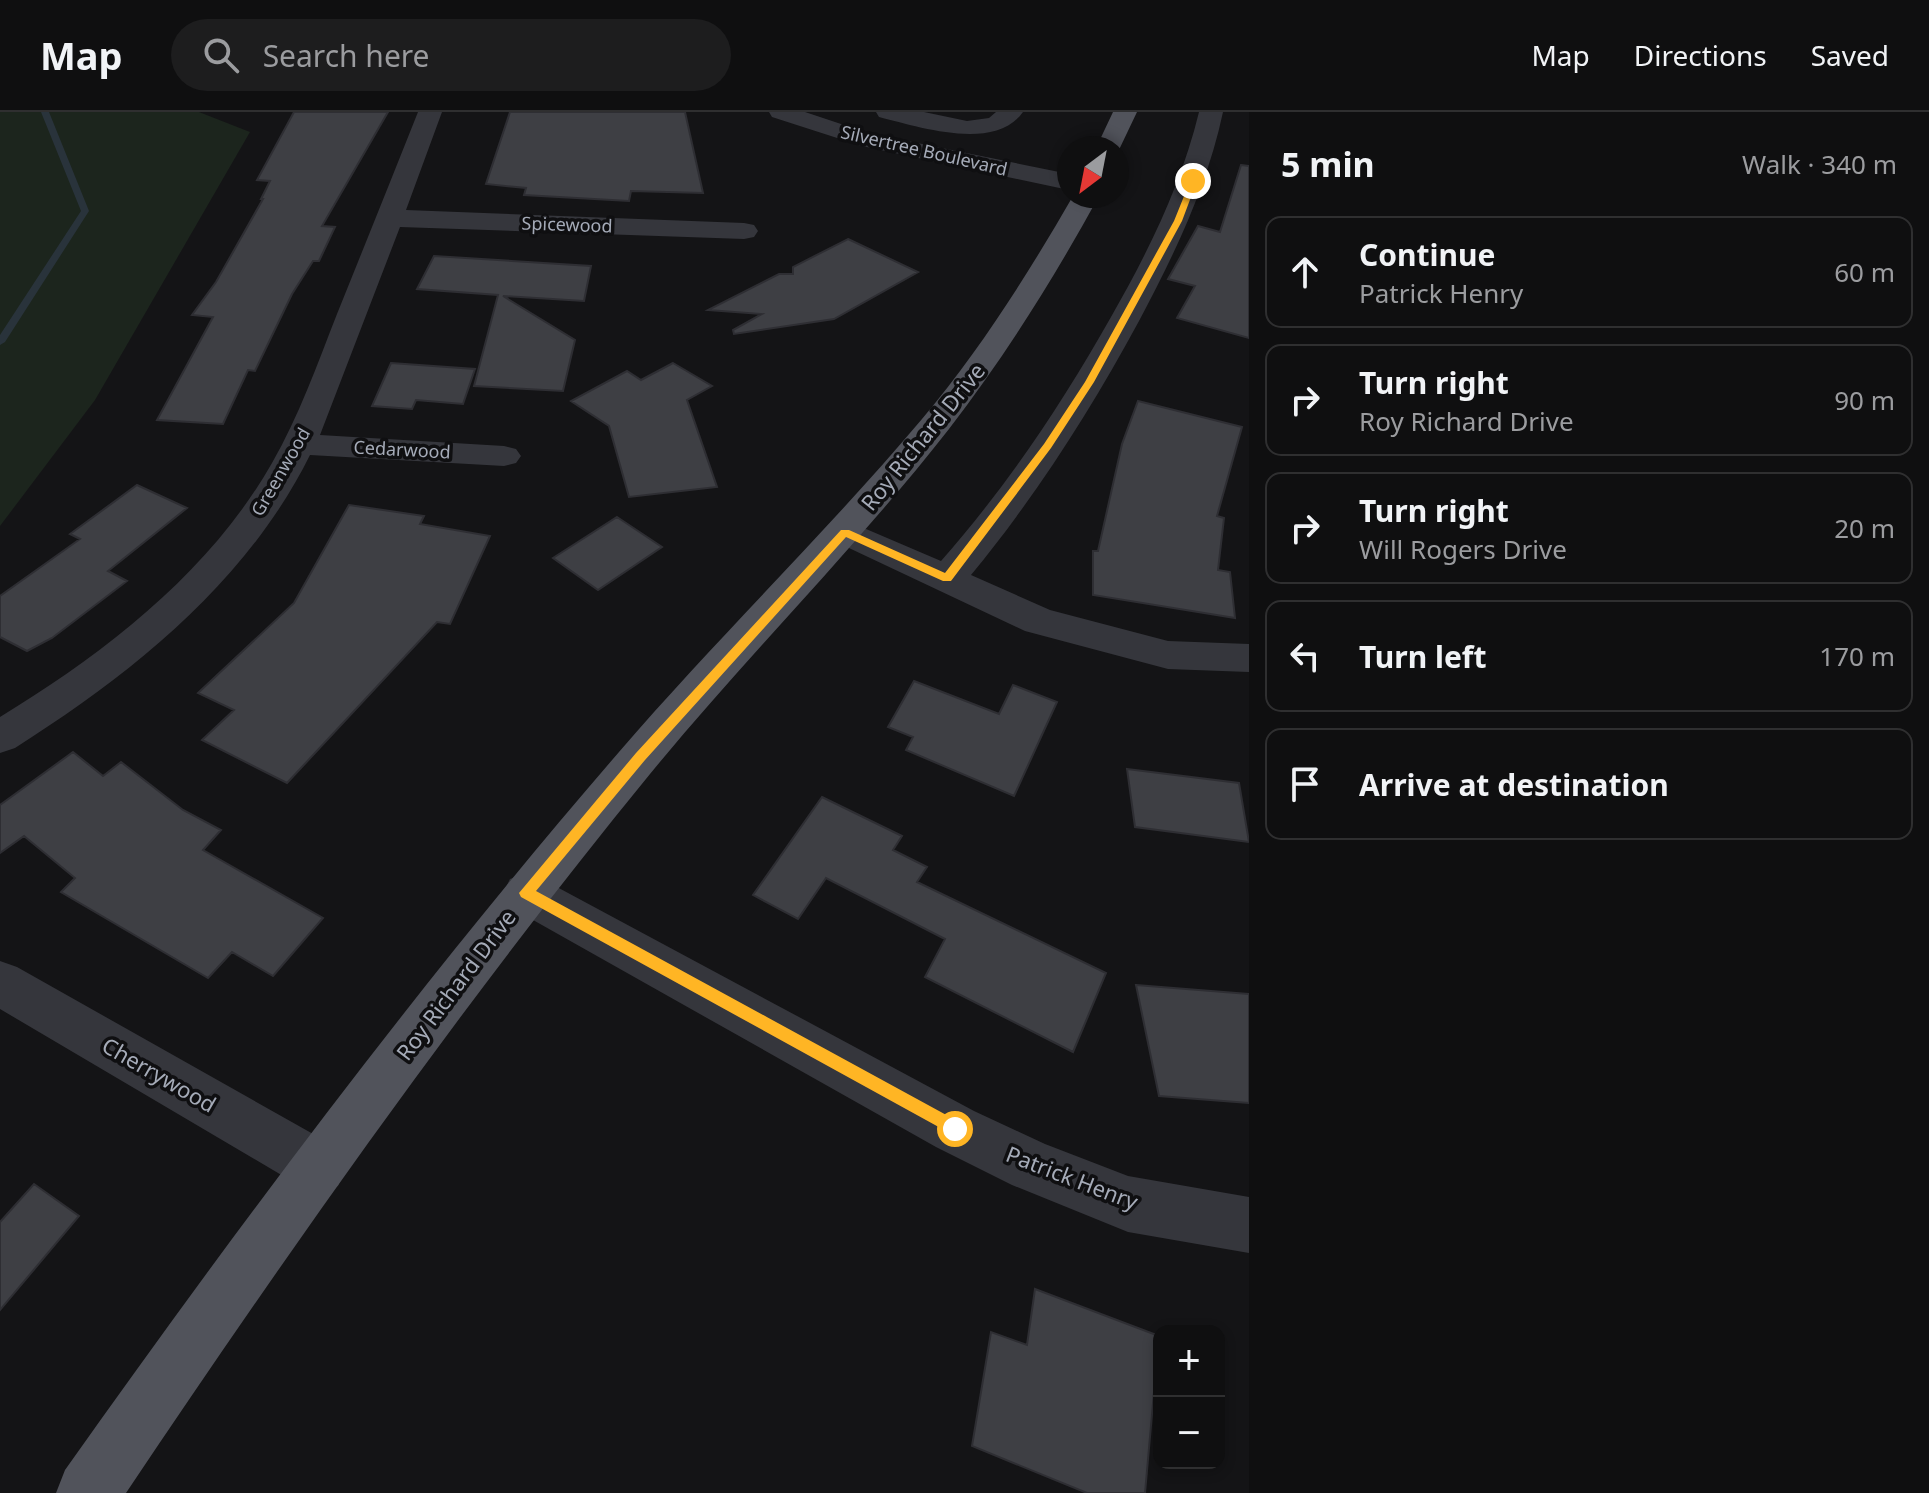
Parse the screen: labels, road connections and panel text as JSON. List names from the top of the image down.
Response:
{
  "streets": {
    "main road": ["Roy Richard Drive"],
    "street": [
      "Silvertree Boulevard",
      "Spicewood",
      "Cedarwood",
      "Greenwood",
      "Cherrywood",
      "Patrick Henry"
    ]
  },
  "crossings": [
    ["Spicewood", "Greenwood"],
    ["Roy Richard Drive", "Cherrywood"],
    ["Roy Richard Drive", "Patrick Henry"],
    ["Cedarwood", "Greenwood"]
  ],
  "north": "bottom left",
  "page": {
    "header": "Map",
    "search": "Search here",
    "nav": ["Map", "Directions", "Saved"],
    "heading": ["5 min", "Walk · 340 m"],
    "list": [
      ["Continue", "Patrick Henry", "60 m"],
      ["Turn right", "Roy Richard Drive", "90 m"],
      ["Turn right", "Will Rogers Drive", "20 m"],
      ["Turn left", "170 m"],
      "Arrive at destination"
    ],
    "map_buttons": ["+", "−"]
  }
}
